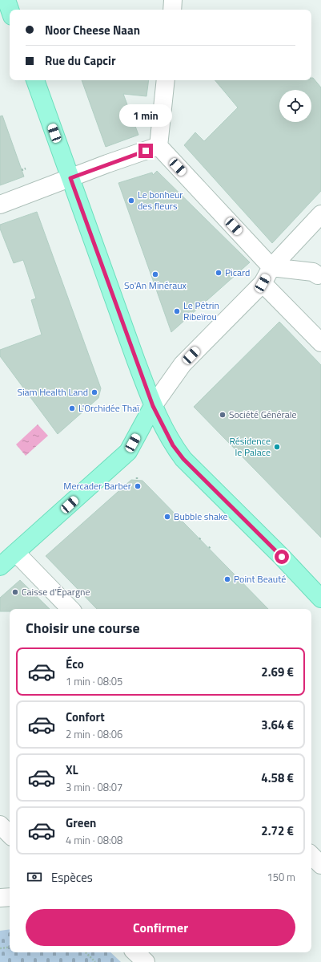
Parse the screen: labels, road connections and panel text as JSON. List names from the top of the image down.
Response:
{
  "places": [
    "Le bonheur des fleurs",
    "Picard",
    "So'An Minéraux",
    "Le Pétrin Ribeïrou",
    "Siam Health Land",
    "L'Orchidée Thaï",
    "Société Générale",
    "Résidence le Palace",
    "Mercader Barber",
    "Bubble shake",
    "Point Beauté",
    "Caisse d'Épargne"
  ],
  "page": {
    "banner": ["Noor Cheese Naan", "Rue du Capcir"],
    "bubble": "1 min",
    "heading": "Choisir une course",
    "list": [
      {
        "name": "Éco",
        "note": "1 min · 08:05",
        "value": "2.69 €"
      },
      {
        "name": "Confort",
        "note": "2 min · 08:06",
        "value": "3.64 €"
      },
      {
        "name": "XL",
        "note": "3 min · 08:07",
        "value": "4.58 €"
      },
      {
        "name": "Green",
        "note": "4 min · 08:08",
        "value": "2.72 €"
      }
    ],
    "pay": ["Espèces", "150 m"],
    "buttons": "Confirmer"
  }
}
